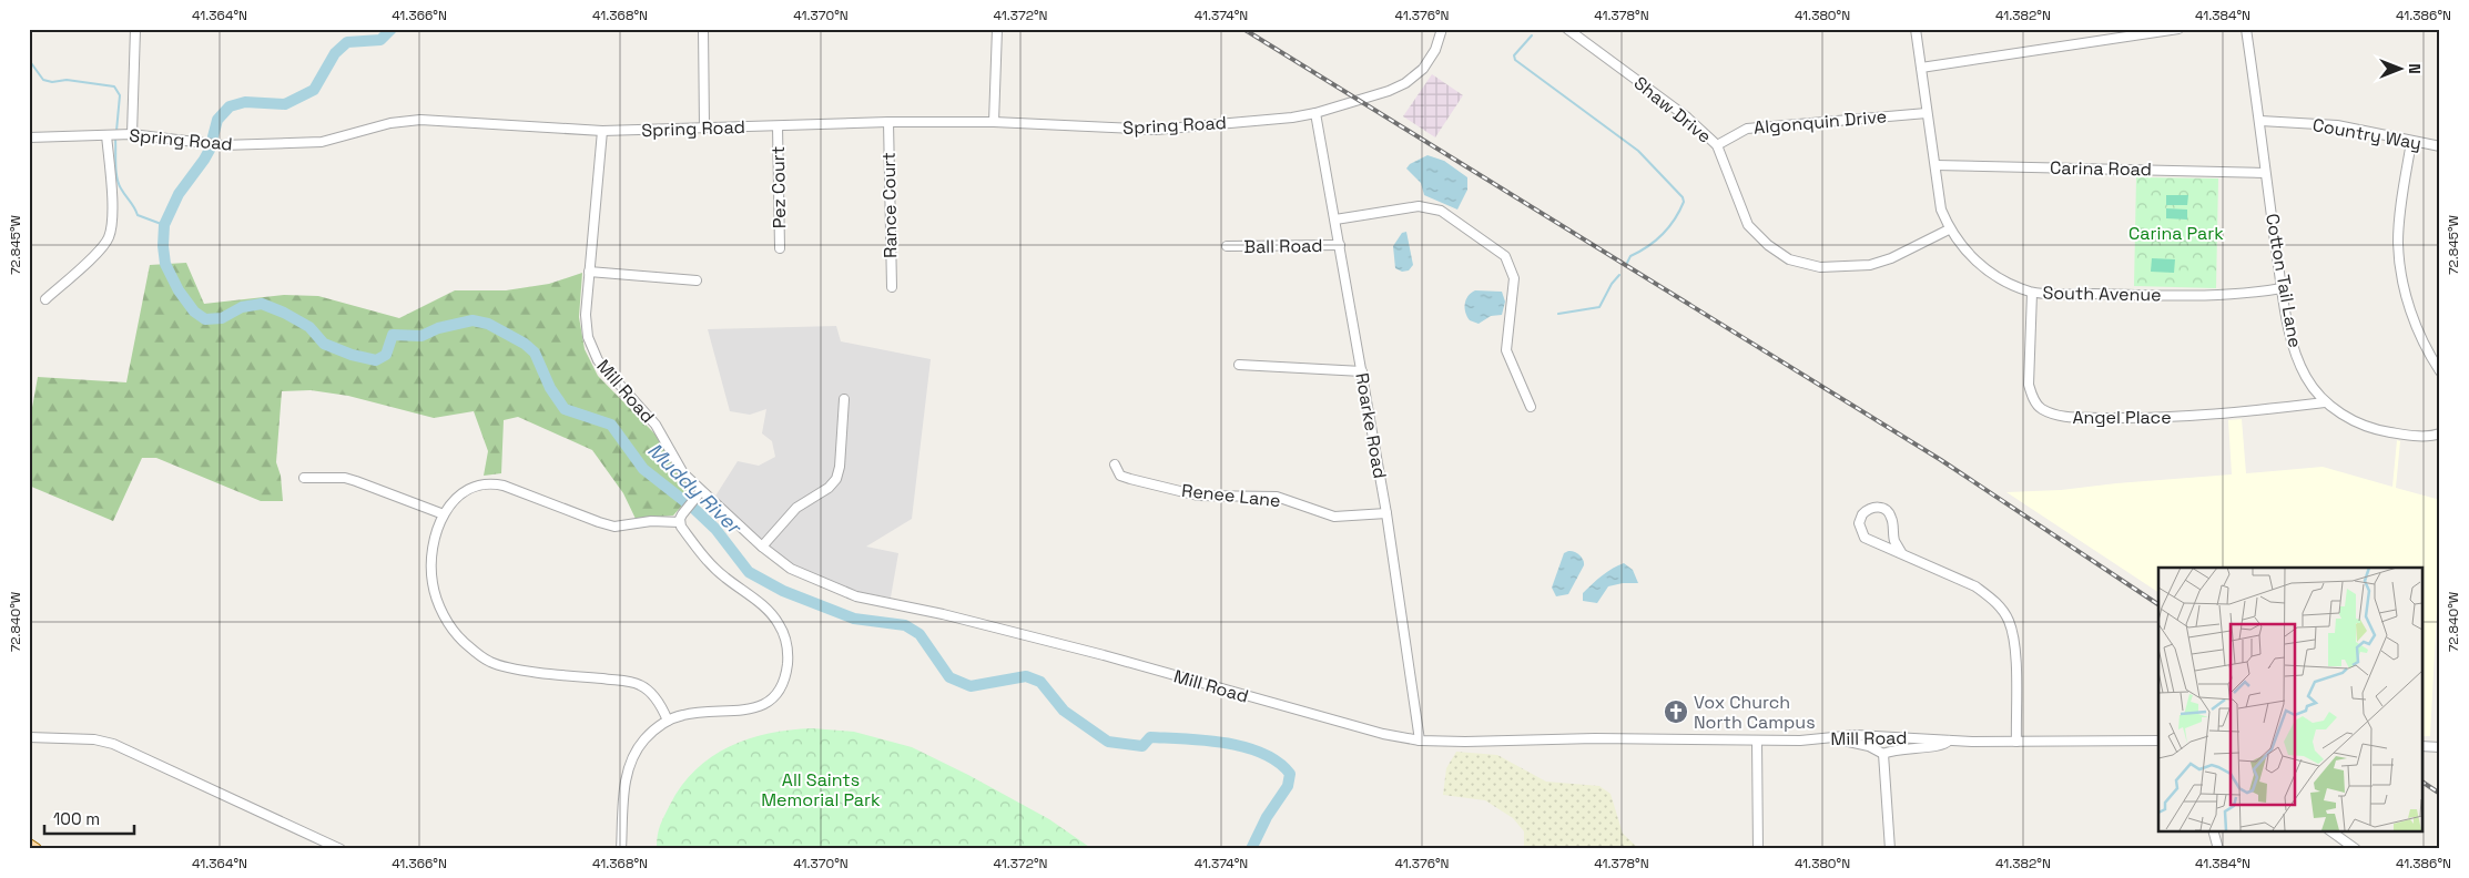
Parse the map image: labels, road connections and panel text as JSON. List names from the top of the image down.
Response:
{
  "streets": {
    "street": [
      "Shaw Drive",
      "Algonquin Drive",
      "Spring Road",
      "Country Way",
      "Carina Road",
      "Pez Court",
      "Rance Court",
      "Ball Road",
      "Cotton Tail Lane",
      "South Avenue",
      "Mill Road",
      "Angel Place",
      "Roarke Road",
      "Renee Lane"
    ]
  },
  "crossings": [
    ["Shaw Drive", "Algonquin Drive"],
    ["Shaw Drive", "South Avenue"],
    ["Algonquin Drive", "South Avenue"],
    ["Spring Road", "Pez Court"],
    ["Spring Road", "Rance Court"],
    ["Spring Road", "Mill Road"],
    ["Spring Road", "Roarke Road"],
    ["Country Way", "Cotton Tail Lane"],
    ["Carina Road", "Cotton Tail Lane"],
    ["Carina Road", "South Avenue"],
    ["Ball Road", "Roarke Road"],
    ["Cotton Tail Lane", "South Avenue"],
    ["Cotton Tail Lane", "Angel Place"],
    ["South Avenue", "Angel Place"],
    ["Mill Road", "Roarke Road"],
    ["Roarke Road", "Renee Lane"]
  ],
  "water": ["Muddy River"],
  "parks": ["Carina Park", "All Saints Memorial Park"],
  "places": {
    "church": ["Vox Church North Campus"]
  },
  "scale_bar": "100 m",
  "north": "right",
  "coordinates": [
    "41.364°N",
    "41.366°N",
    "41.368°N",
    "41.370°N",
    "41.372°N",
    "41.374°N",
    "41.376°N",
    "41.378°N",
    "41.380°N",
    "41.382°N",
    "41.384°N",
    "41.386°N",
    "72.845°W",
    "72.840°W"
  ]
}
